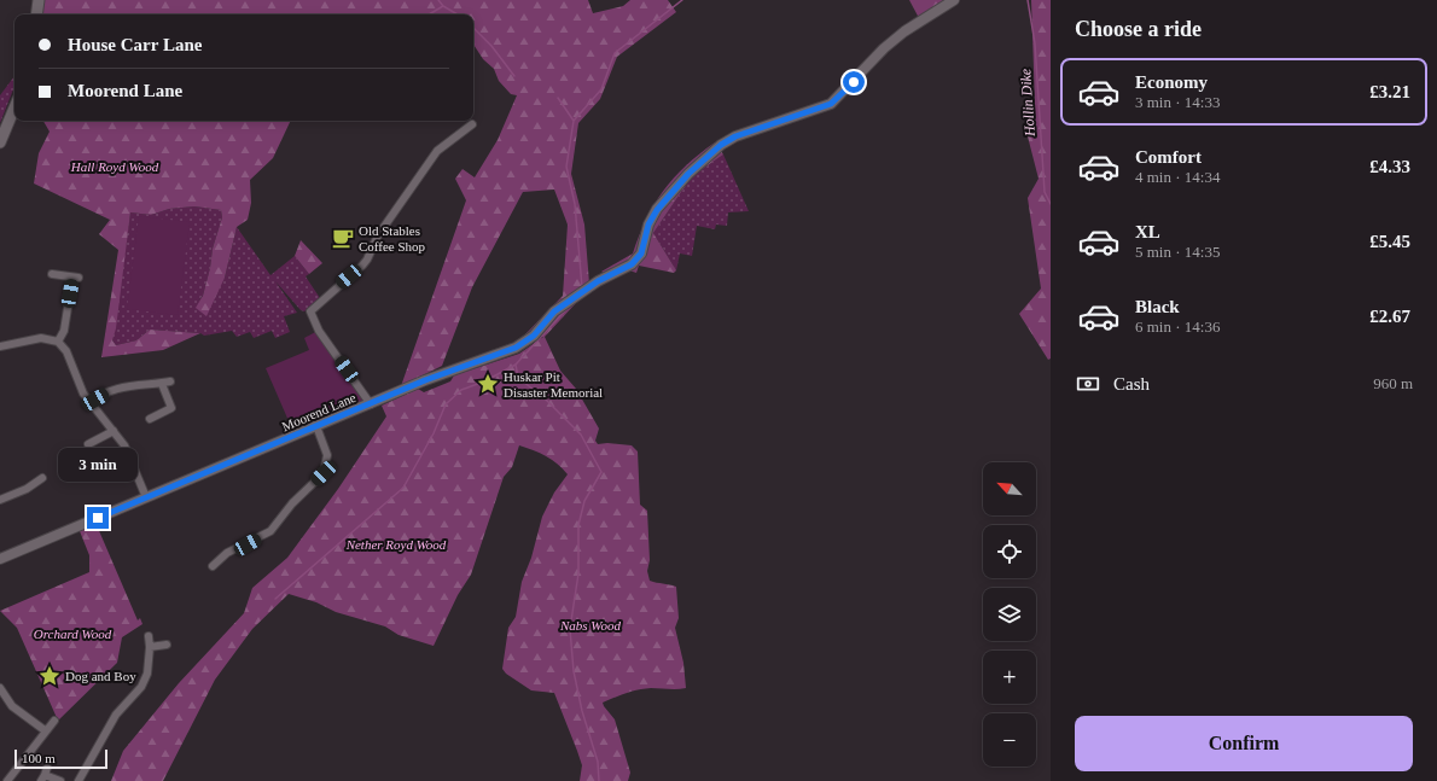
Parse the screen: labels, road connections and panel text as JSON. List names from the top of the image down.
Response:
{
  "streets": {
    "street": ["Moorend Lane"]
  },
  "water": ["Hollin Dike"],
  "parks": [
    "Hall Royd Wood",
    "Nether Royd Wood",
    "Nabs Wood",
    "Orchard Wood"
  ],
  "places": {
    "cafe": ["Old Stables Coffee Shop"],
    "place": ["Huskar Pit Disaster Memorial", "Dog and Boy"]
  },
  "scale_bar": "100 m",
  "north": "top left",
  "page": {
    "heading": "Choose a ride",
    "banner": ["House Carr Lane", "Moorend Lane"],
    "list": [
      {
        "name": "Economy",
        "note": "3 min · 14:33",
        "value": "£3.21"
      },
      {
        "name": "Comfort",
        "note": "4 min · 14:34",
        "value": "£4.33"
      },
      {
        "name": "XL",
        "note": "5 min · 14:35",
        "value": "£5.45"
      },
      {
        "name": "Black",
        "note": "6 min · 14:36",
        "value": "£2.67"
      }
    ],
    "pay": ["Cash", "960 m"],
    "bubble": "3 min",
    "map_buttons": ["+", "−"],
    "buttons": "Confirm",
    "scale": "100 m"
  }
}
